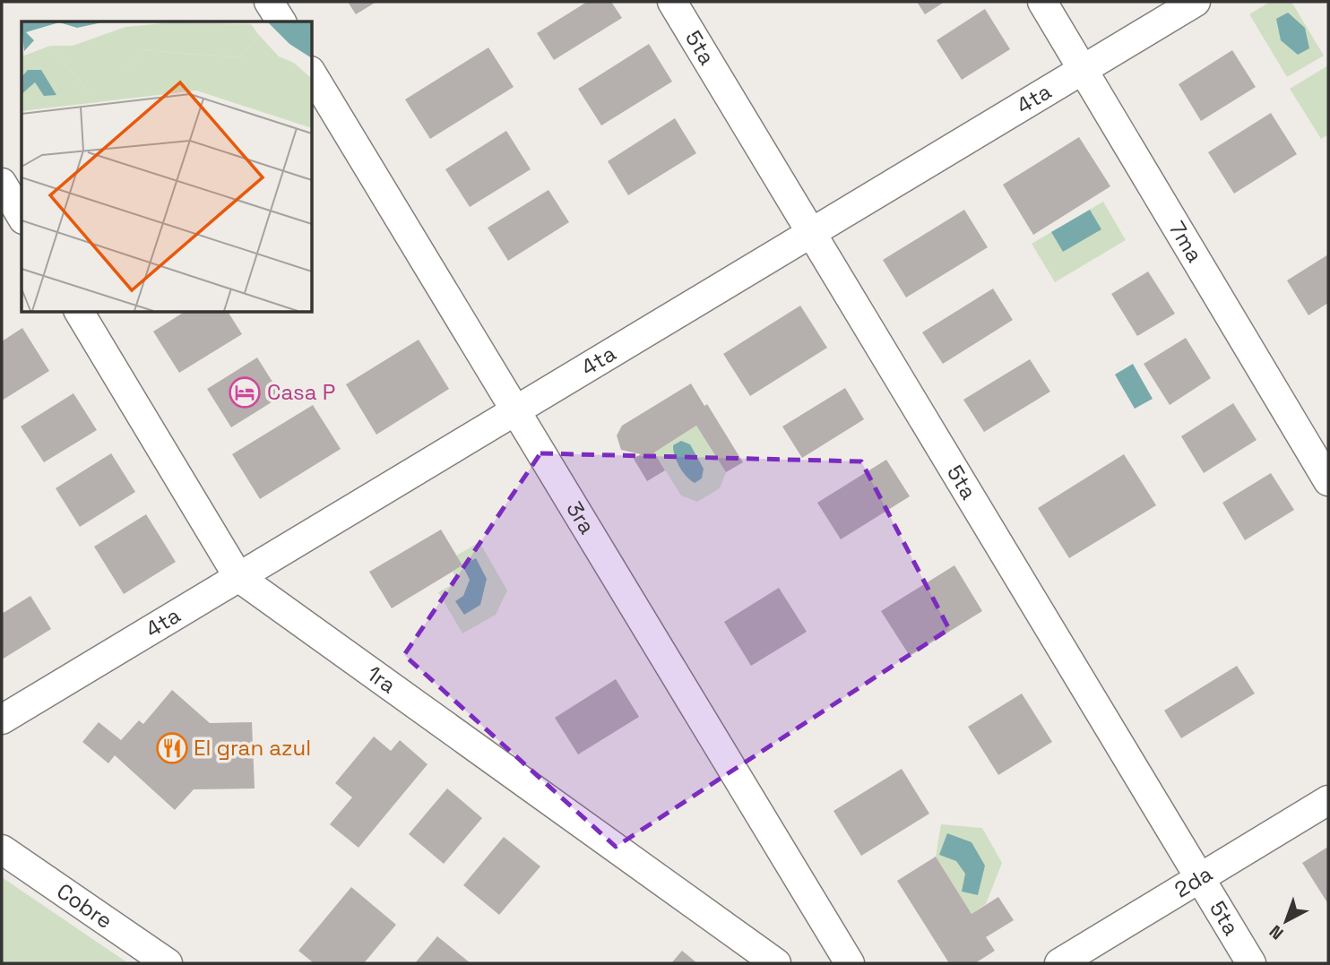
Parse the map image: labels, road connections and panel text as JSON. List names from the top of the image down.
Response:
{
  "streets": {
    "street": [
      "5ta",
      "4ta",
      "7ma",
      "3ra",
      "1ra",
      "2da",
      "Cobre"
    ]
  },
  "crossings": [
    ["5ta", "4ta"],
    ["5ta", "2da"],
    ["4ta", "7ma"],
    ["4ta", "3ra"],
    ["4ta", "1ra"]
  ],
  "places": {
    "hotel": ["Casa P"],
    "restaurant": ["El gran azul"]
  },
  "north": "bottom left"
}
